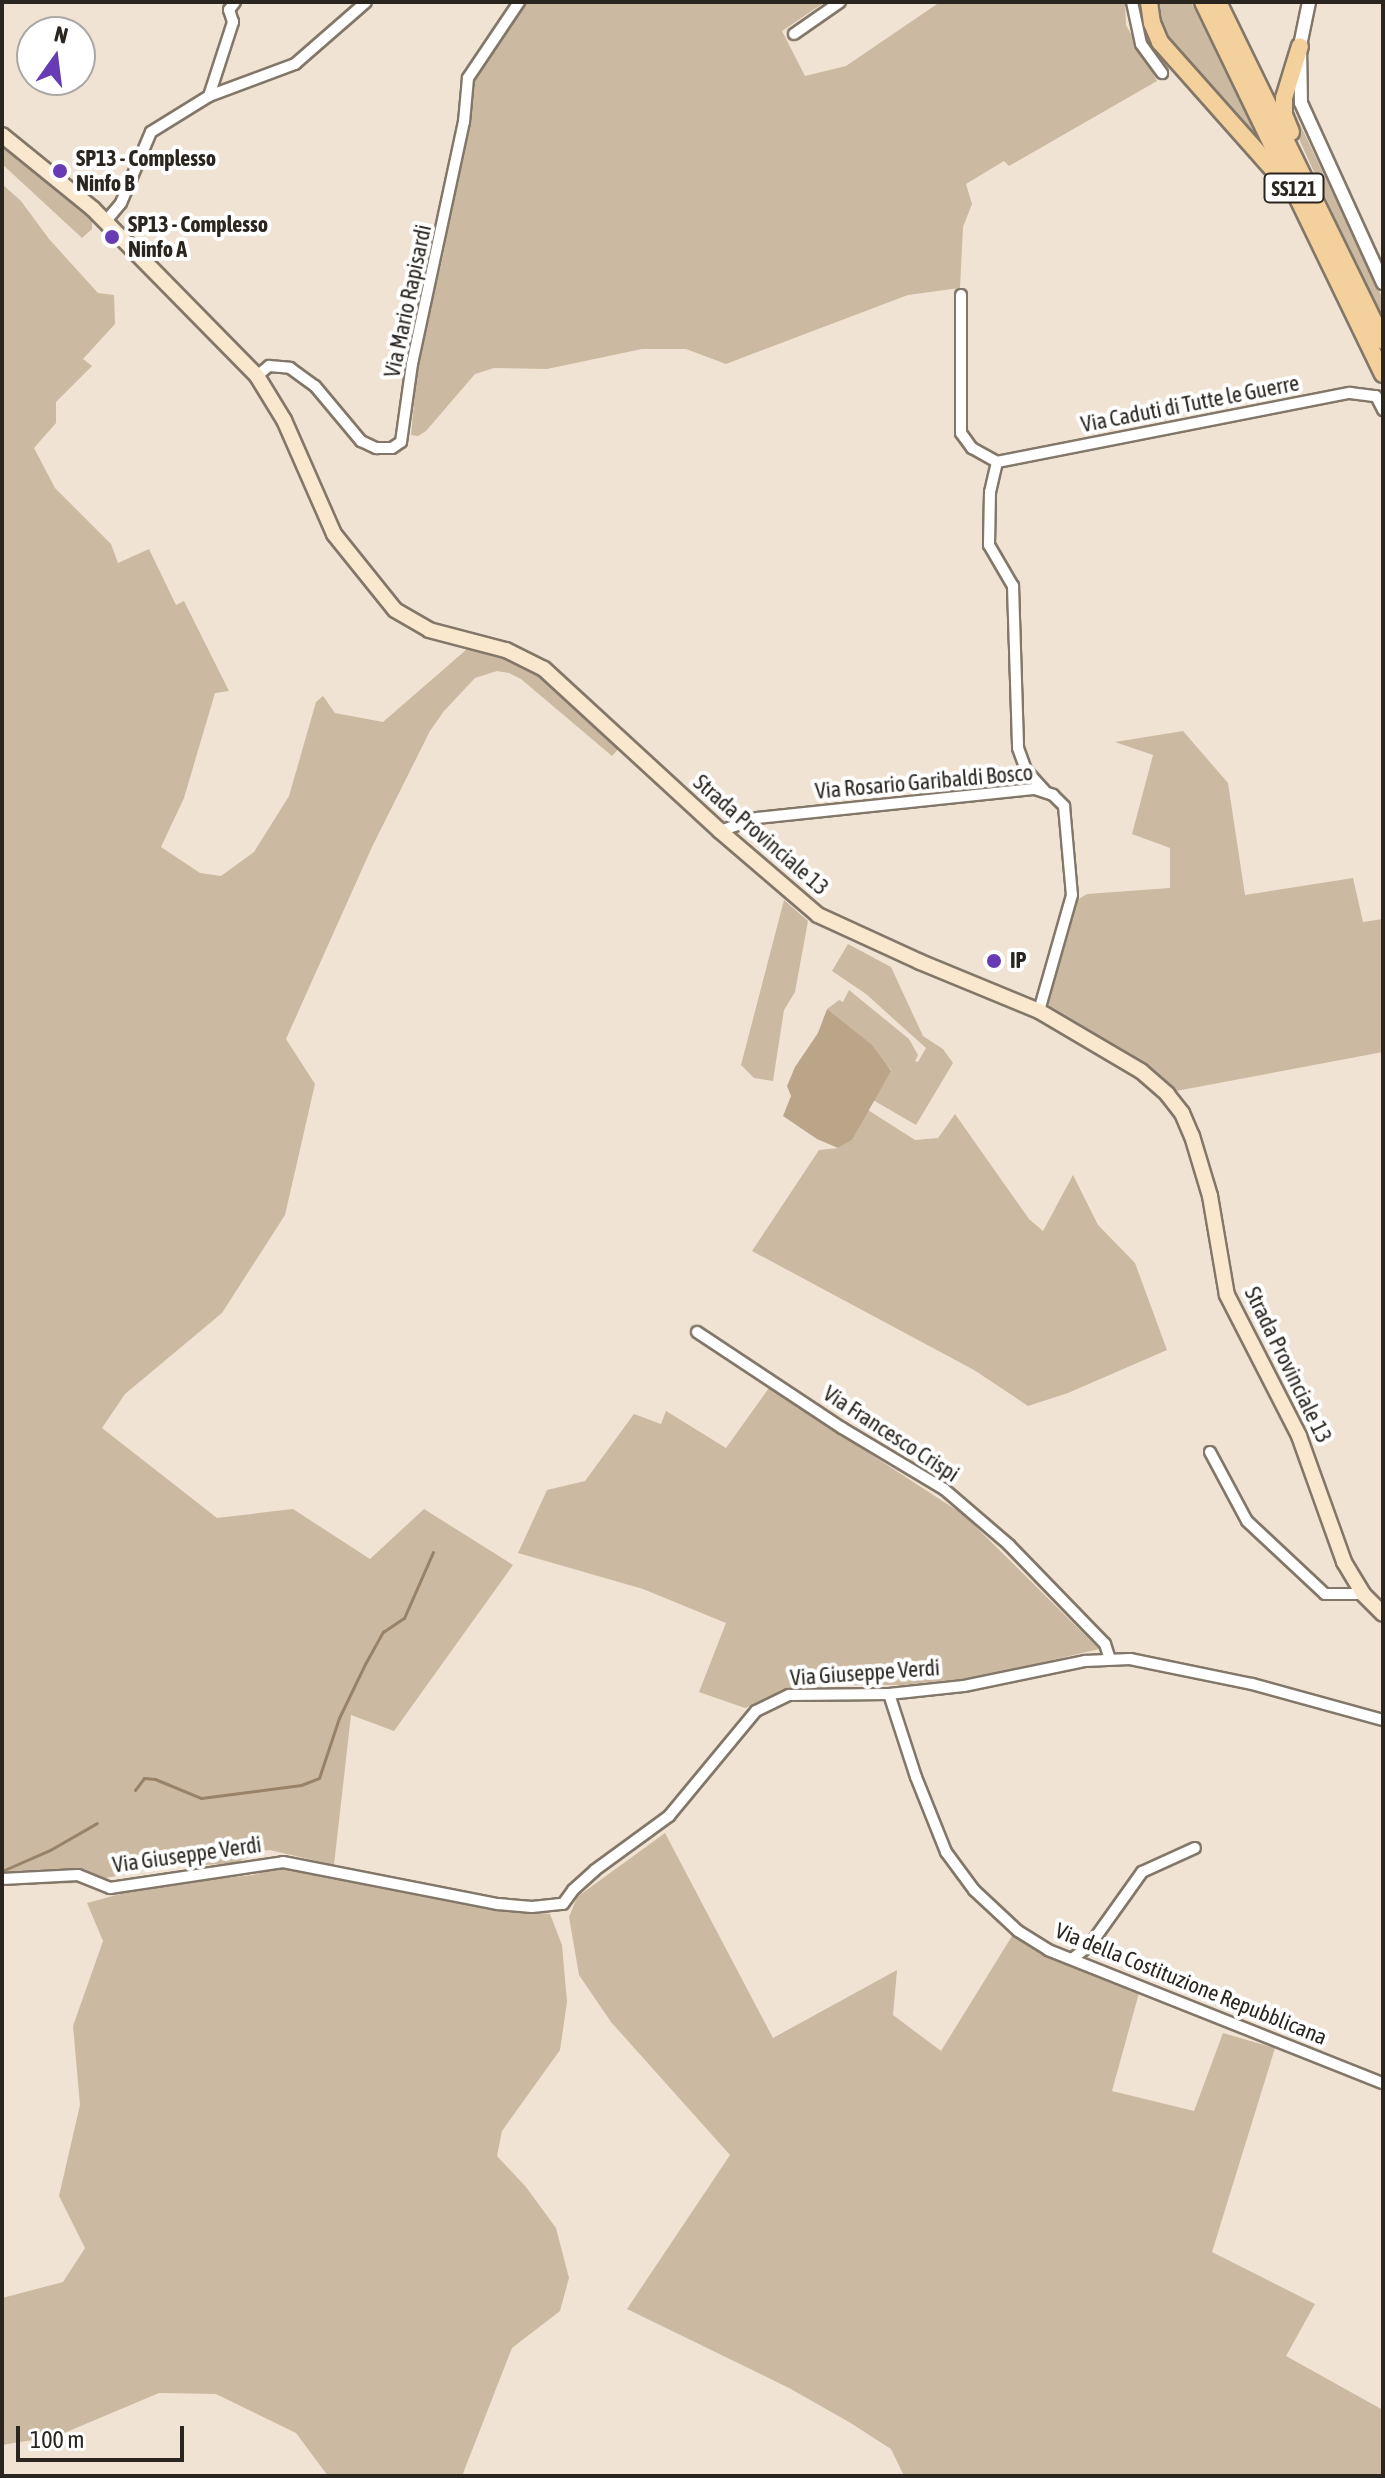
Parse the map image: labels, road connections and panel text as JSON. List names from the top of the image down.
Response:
{
  "streets": {
    "main road": ["SS121", "Strada Provinciale 13"],
    "street": [
      "Via Mario Rapisardi",
      "Via Caduti di Tutte le Guerre",
      "Via Rosario Garibaldi Bosco",
      "Via Francesco Crispi",
      "Via Giuseppe Verdi",
      "Via della Costituzione Repubblicana"
    ]
  },
  "crossings": [
    ["Via Mario Rapisardi", "Strada Provinciale 13"],
    ["Via Rosario Garibaldi Bosco", "Strada Provinciale 13"],
    ["Via Francesco Crispi", "Via Giuseppe Verdi"],
    ["Via Giuseppe Verdi", "Via della Costituzione Repubblicana"]
  ],
  "places": ["SP13 - Complesso Ninfo B", "SP13 - Complesso Ninfo A", "IP"],
  "scale_bar": "100 m",
  "north": "top"
}
